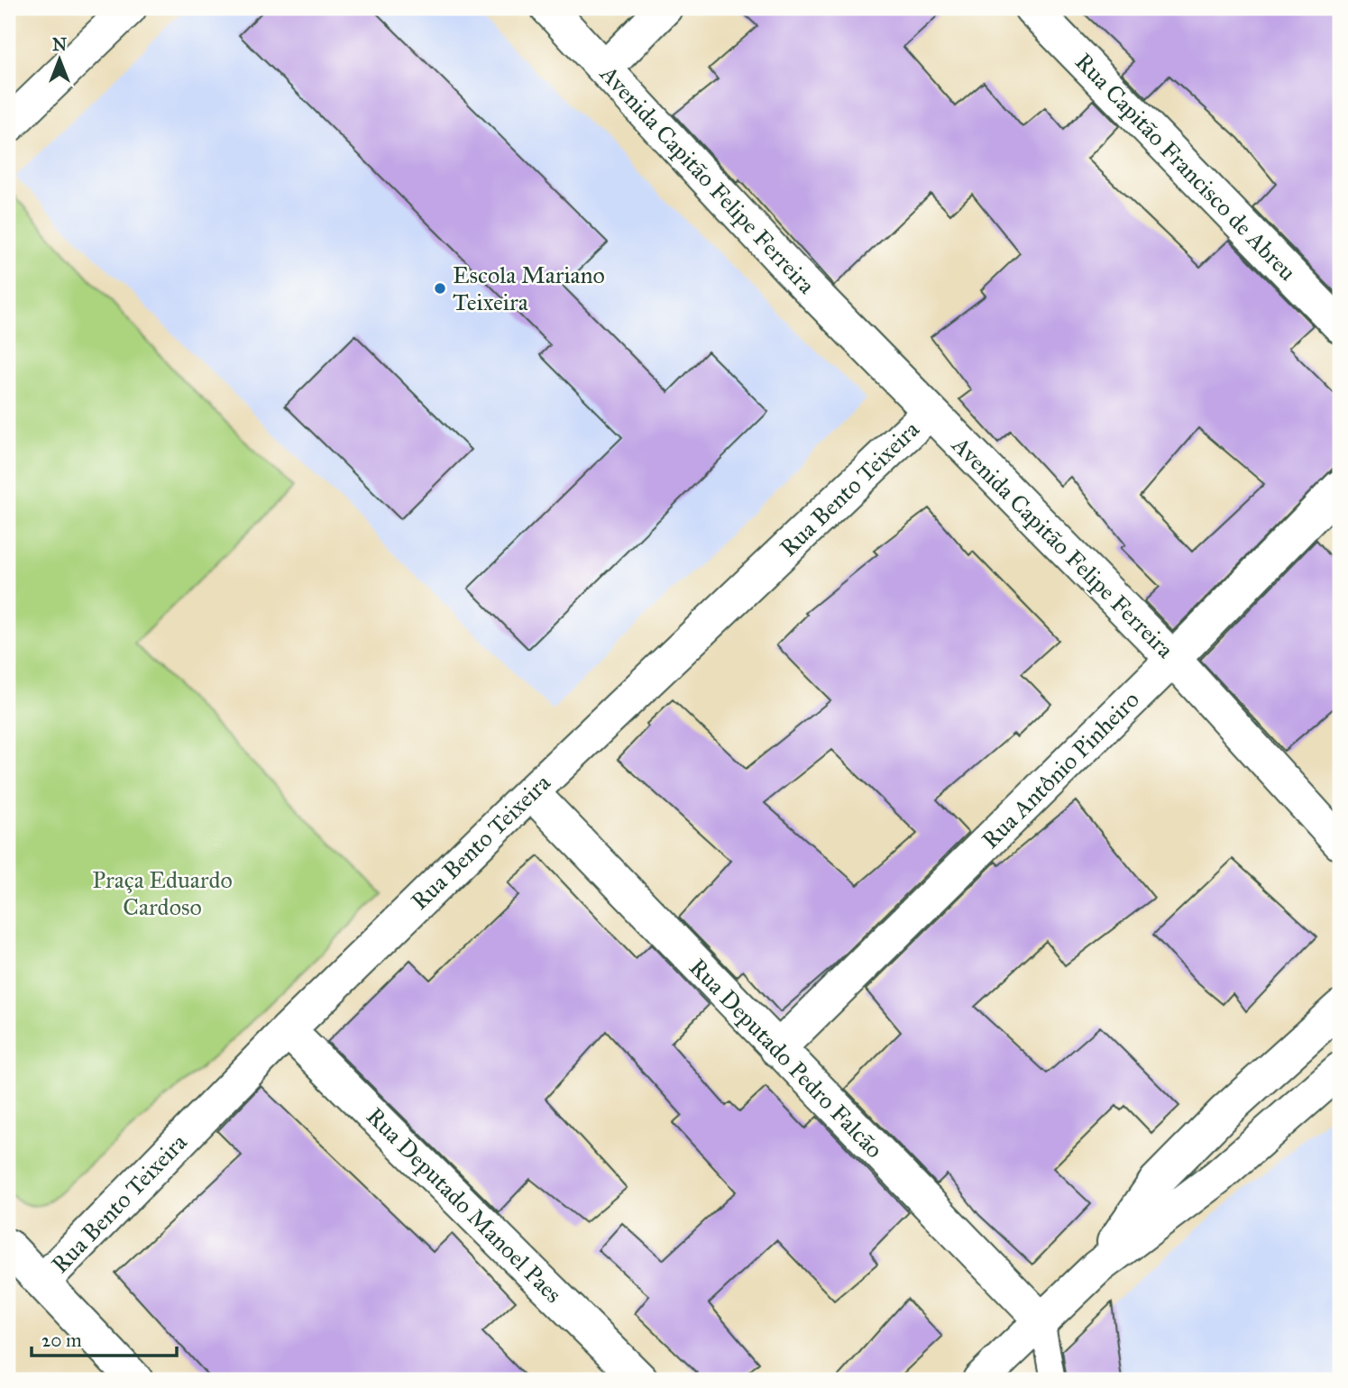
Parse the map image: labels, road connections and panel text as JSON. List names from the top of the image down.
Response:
{
  "streets": {
    "street": [
      "Rua Capitão Francisco de Abreu",
      "Avenida Capitão Felipe Ferreira",
      "Rua Bento Teixeira",
      "Rua Antônio Pinheiro",
      "Rua Deputado Pedro Falcão",
      "Rua Deputado Manoel Paes"
    ]
  },
  "crossings": [
    ["Avenida Capitão Felipe Ferreira", "Rua Bento Teixeira"],
    ["Avenida Capitão Felipe Ferreira", "Rua Antônio Pinheiro"],
    ["Rua Bento Teixeira", "Rua Deputado Pedro Falcão"],
    ["Rua Bento Teixeira", "Rua Deputado Manoel Paes"],
    ["Rua Antônio Pinheiro", "Rua Deputado Pedro Falcão"]
  ],
  "parks": ["Praça Eduardo Cardoso"],
  "places": ["Escola Mariano Teixeira"],
  "scale_bar": "20 m",
  "north": "top"
}
